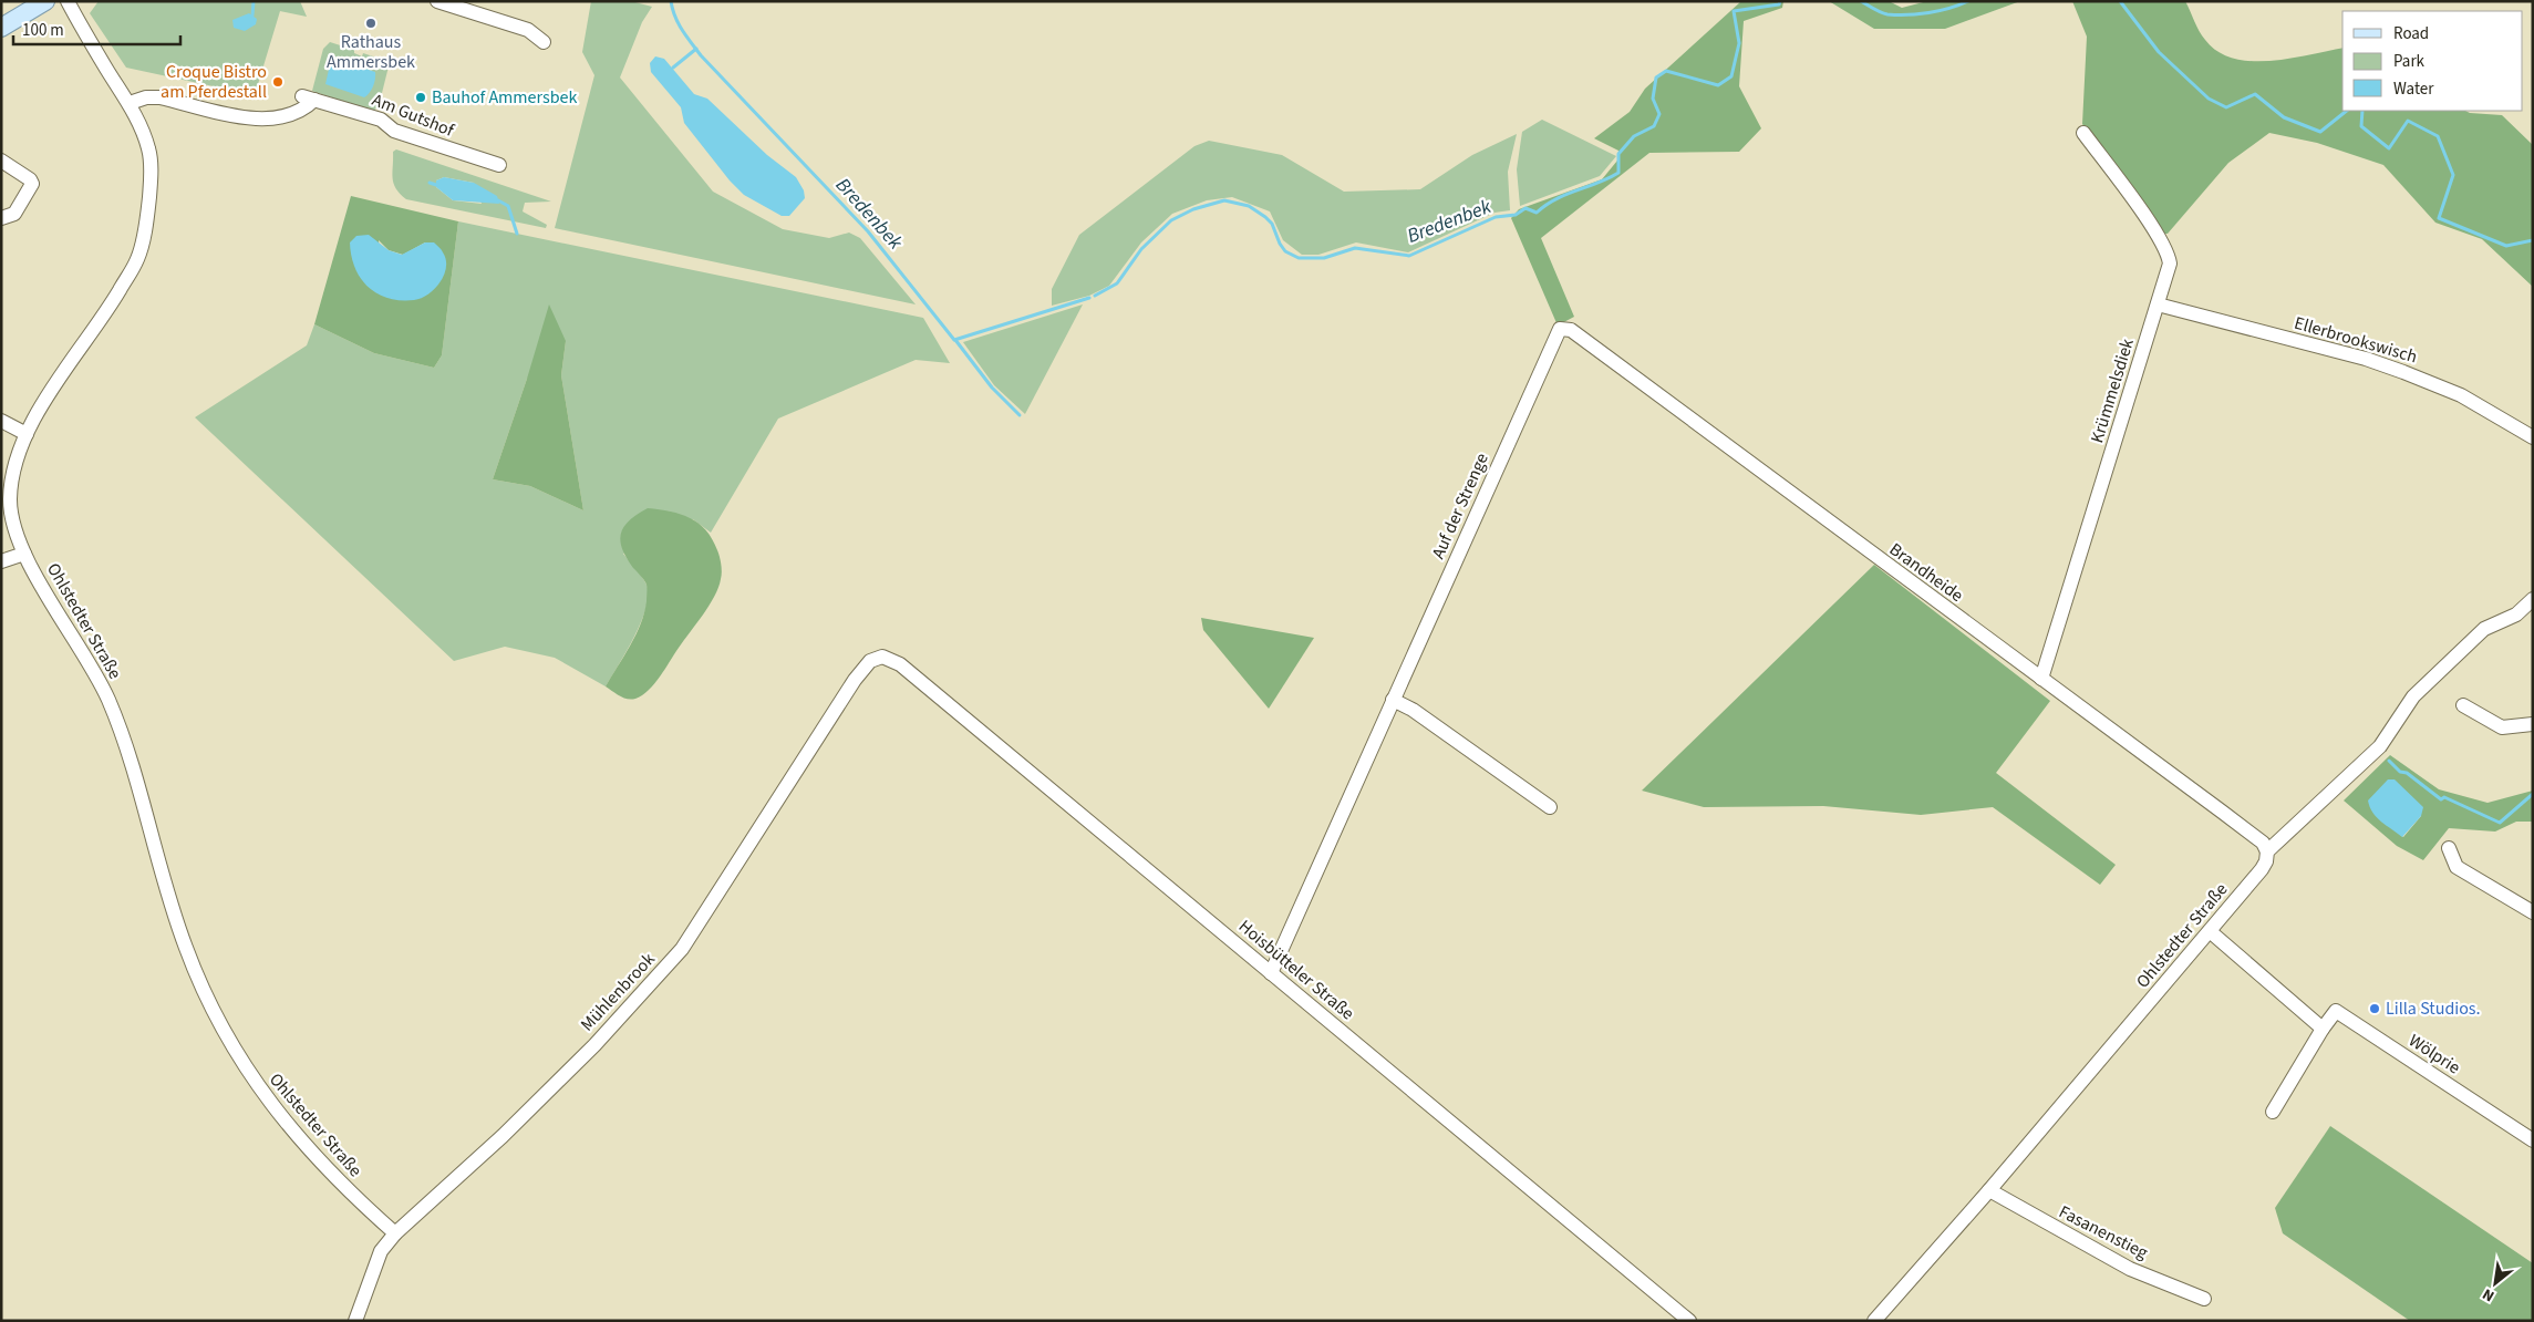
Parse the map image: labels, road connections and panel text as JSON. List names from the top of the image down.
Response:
{
  "streets": {
    "street": [
      "Am Gutshof",
      "Ellerbrookswisch",
      "Krümmelsdiek",
      "Auf der Strenge",
      "Brandheide",
      "Ohlstedter Straße",
      "Hoisbütteler Straße",
      "Mühlenbrook",
      "Wölprie",
      "Fasanenstieg"
    ]
  },
  "crossings": [
    ["Am Gutshof", "Ohlstedter Straße"],
    ["Ellerbrookswisch", "Krümmelsdiek"],
    ["Krümmelsdiek", "Brandheide"],
    ["Auf der Strenge", "Brandheide"],
    ["Auf der Strenge", "Hoisbütteler Straße"],
    ["Brandheide", "Ohlstedter Straße"],
    ["Ohlstedter Straße", "Mühlenbrook"],
    ["Ohlstedter Straße", "Fasanenstieg"],
    ["Hoisbütteler Straße", "Mühlenbrook"]
  ],
  "water": ["Bredenbek"],
  "places": [
    "Rathaus Ammersbek",
    "Croque Bistro am Pferdestall",
    "Bauhof Ammersbek",
    "Lilla Studios."
  ],
  "legend": ["Road", "Park", "Water"],
  "scale_bar": "100 m",
  "north": "bottom left"
}
